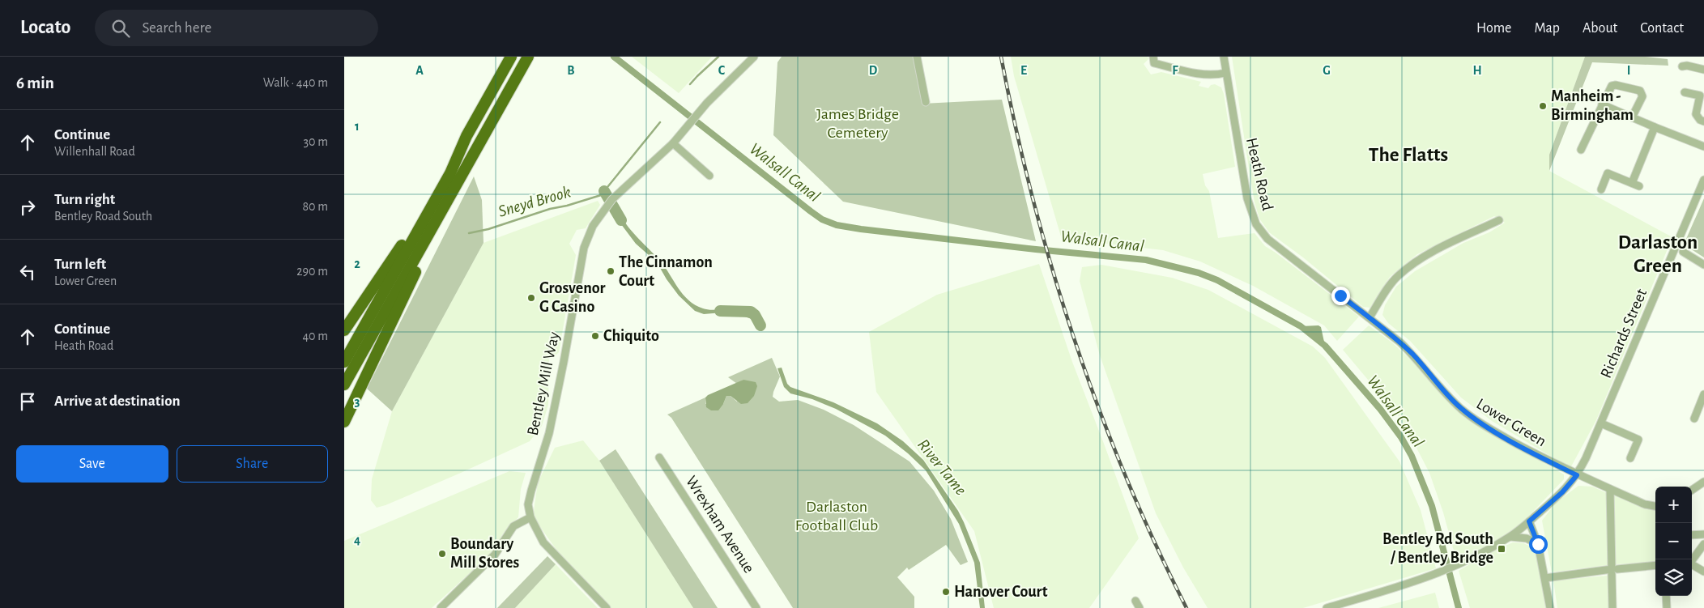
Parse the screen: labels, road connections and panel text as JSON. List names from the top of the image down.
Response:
{
  "streets": {
    "street": [
      "Heath Road",
      "Richards Street",
      "Bentley Mill Way",
      "Lower Green",
      "Wrexham Avenue"
    ]
  },
  "crossings": [
    ["Heath Road", "Lower Green"],
    ["Richards Street", "Lower Green"]
  ],
  "districts": ["The Flatts", "Darlaston Green"],
  "water": ["Walsall Canal", "Sneyd Brook", "River Tame"],
  "parks": ["James Bridge Cemetery", "Darlaston Football Club"],
  "places": {
    "other": [
      "Manheim - Birmingham",
      "The Cinnamon Court",
      "Grosvenor G Casino",
      "Chiquito",
      "Boundary Mill Stores",
      "Hanover Court"
    ],
    "transit": ["Bentley Rd South / Bentley Bridge"]
  },
  "page": {
    "header": "Locato",
    "search": "Search here",
    "nav": [
      "Home",
      "Map",
      "About",
      "Contact"
    ],
    "heading": ["6 min", "Walk · 440 m"],
    "list": [
      ["Continue", "Willenhall Road", "30 m"],
      ["Turn right", "Bentley Road South", "80 m"],
      ["Turn left", "Lower Green", "290 m"],
      ["Continue", "Heath Road", "40 m"],
      "Arrive at destination"
    ],
    "buttons": ["Save", "Share"],
    "map_buttons": ["+", "−"]
  },
  "grid": {
    "columns": [
      "A",
      "B",
      "C",
      "D",
      "E",
      "F",
      "G",
      "H",
      "I"
    ],
    "rows": [
      "1",
      "2",
      "3",
      "4"
    ]
  }
}
